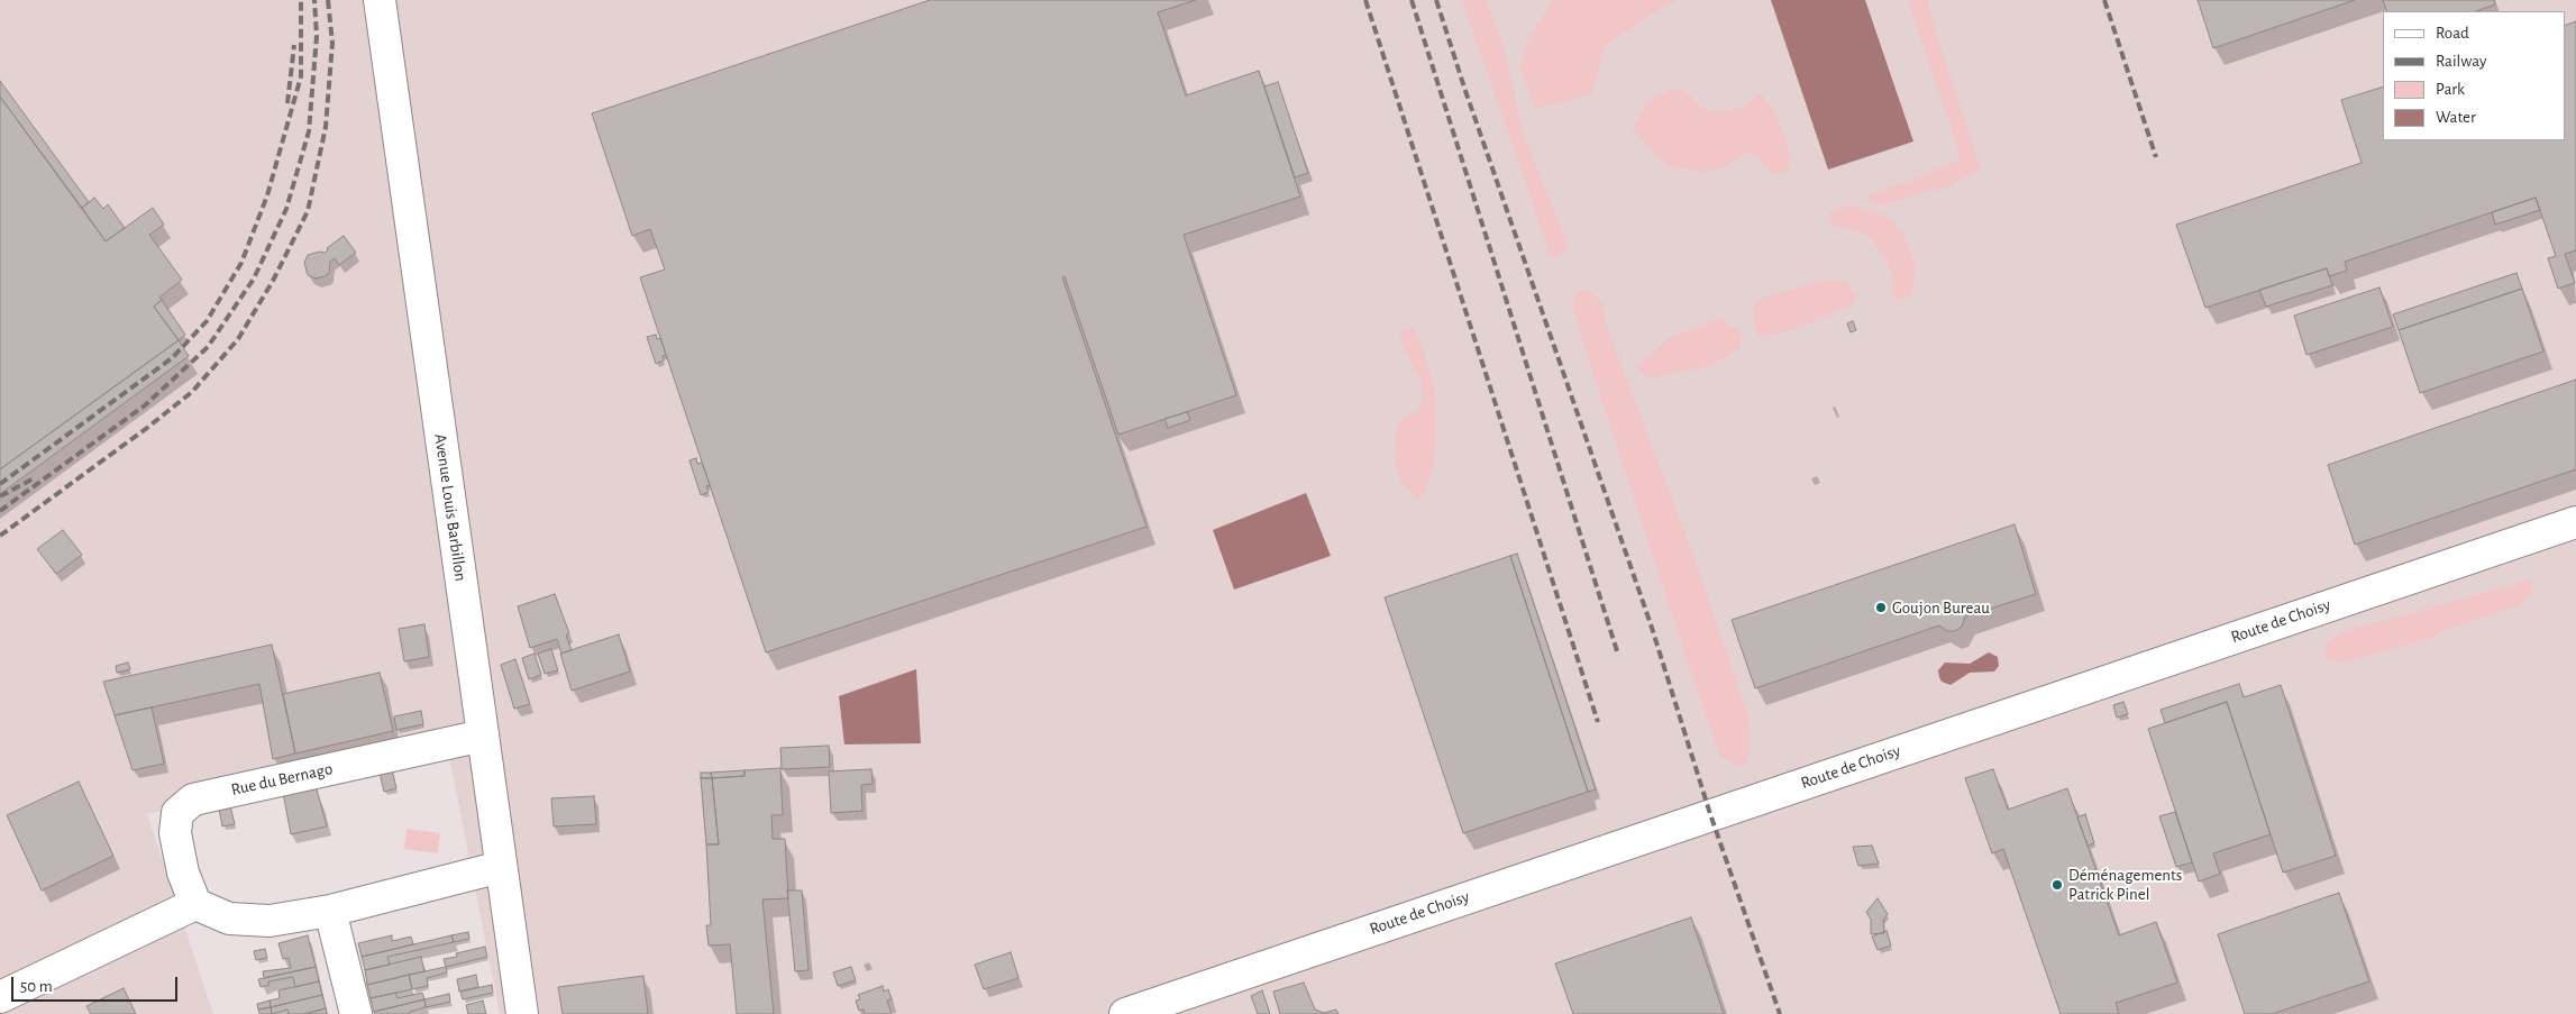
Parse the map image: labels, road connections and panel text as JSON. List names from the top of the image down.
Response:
{
  "streets": {
    "street": ["Avenue Louis Barbillon", "Route de Choisy", "Rue du Bernago"]
  },
  "crossings": [
    ["Avenue Louis Barbillon", "Rue du Bernago"]
  ],
  "places": ["Goujon Bureau", "Déménagements Patrick Pinel"],
  "legend": [
    "Road",
    "Railway",
    "Park",
    "Water"
  ],
  "scale_bar": "50 m"
}
